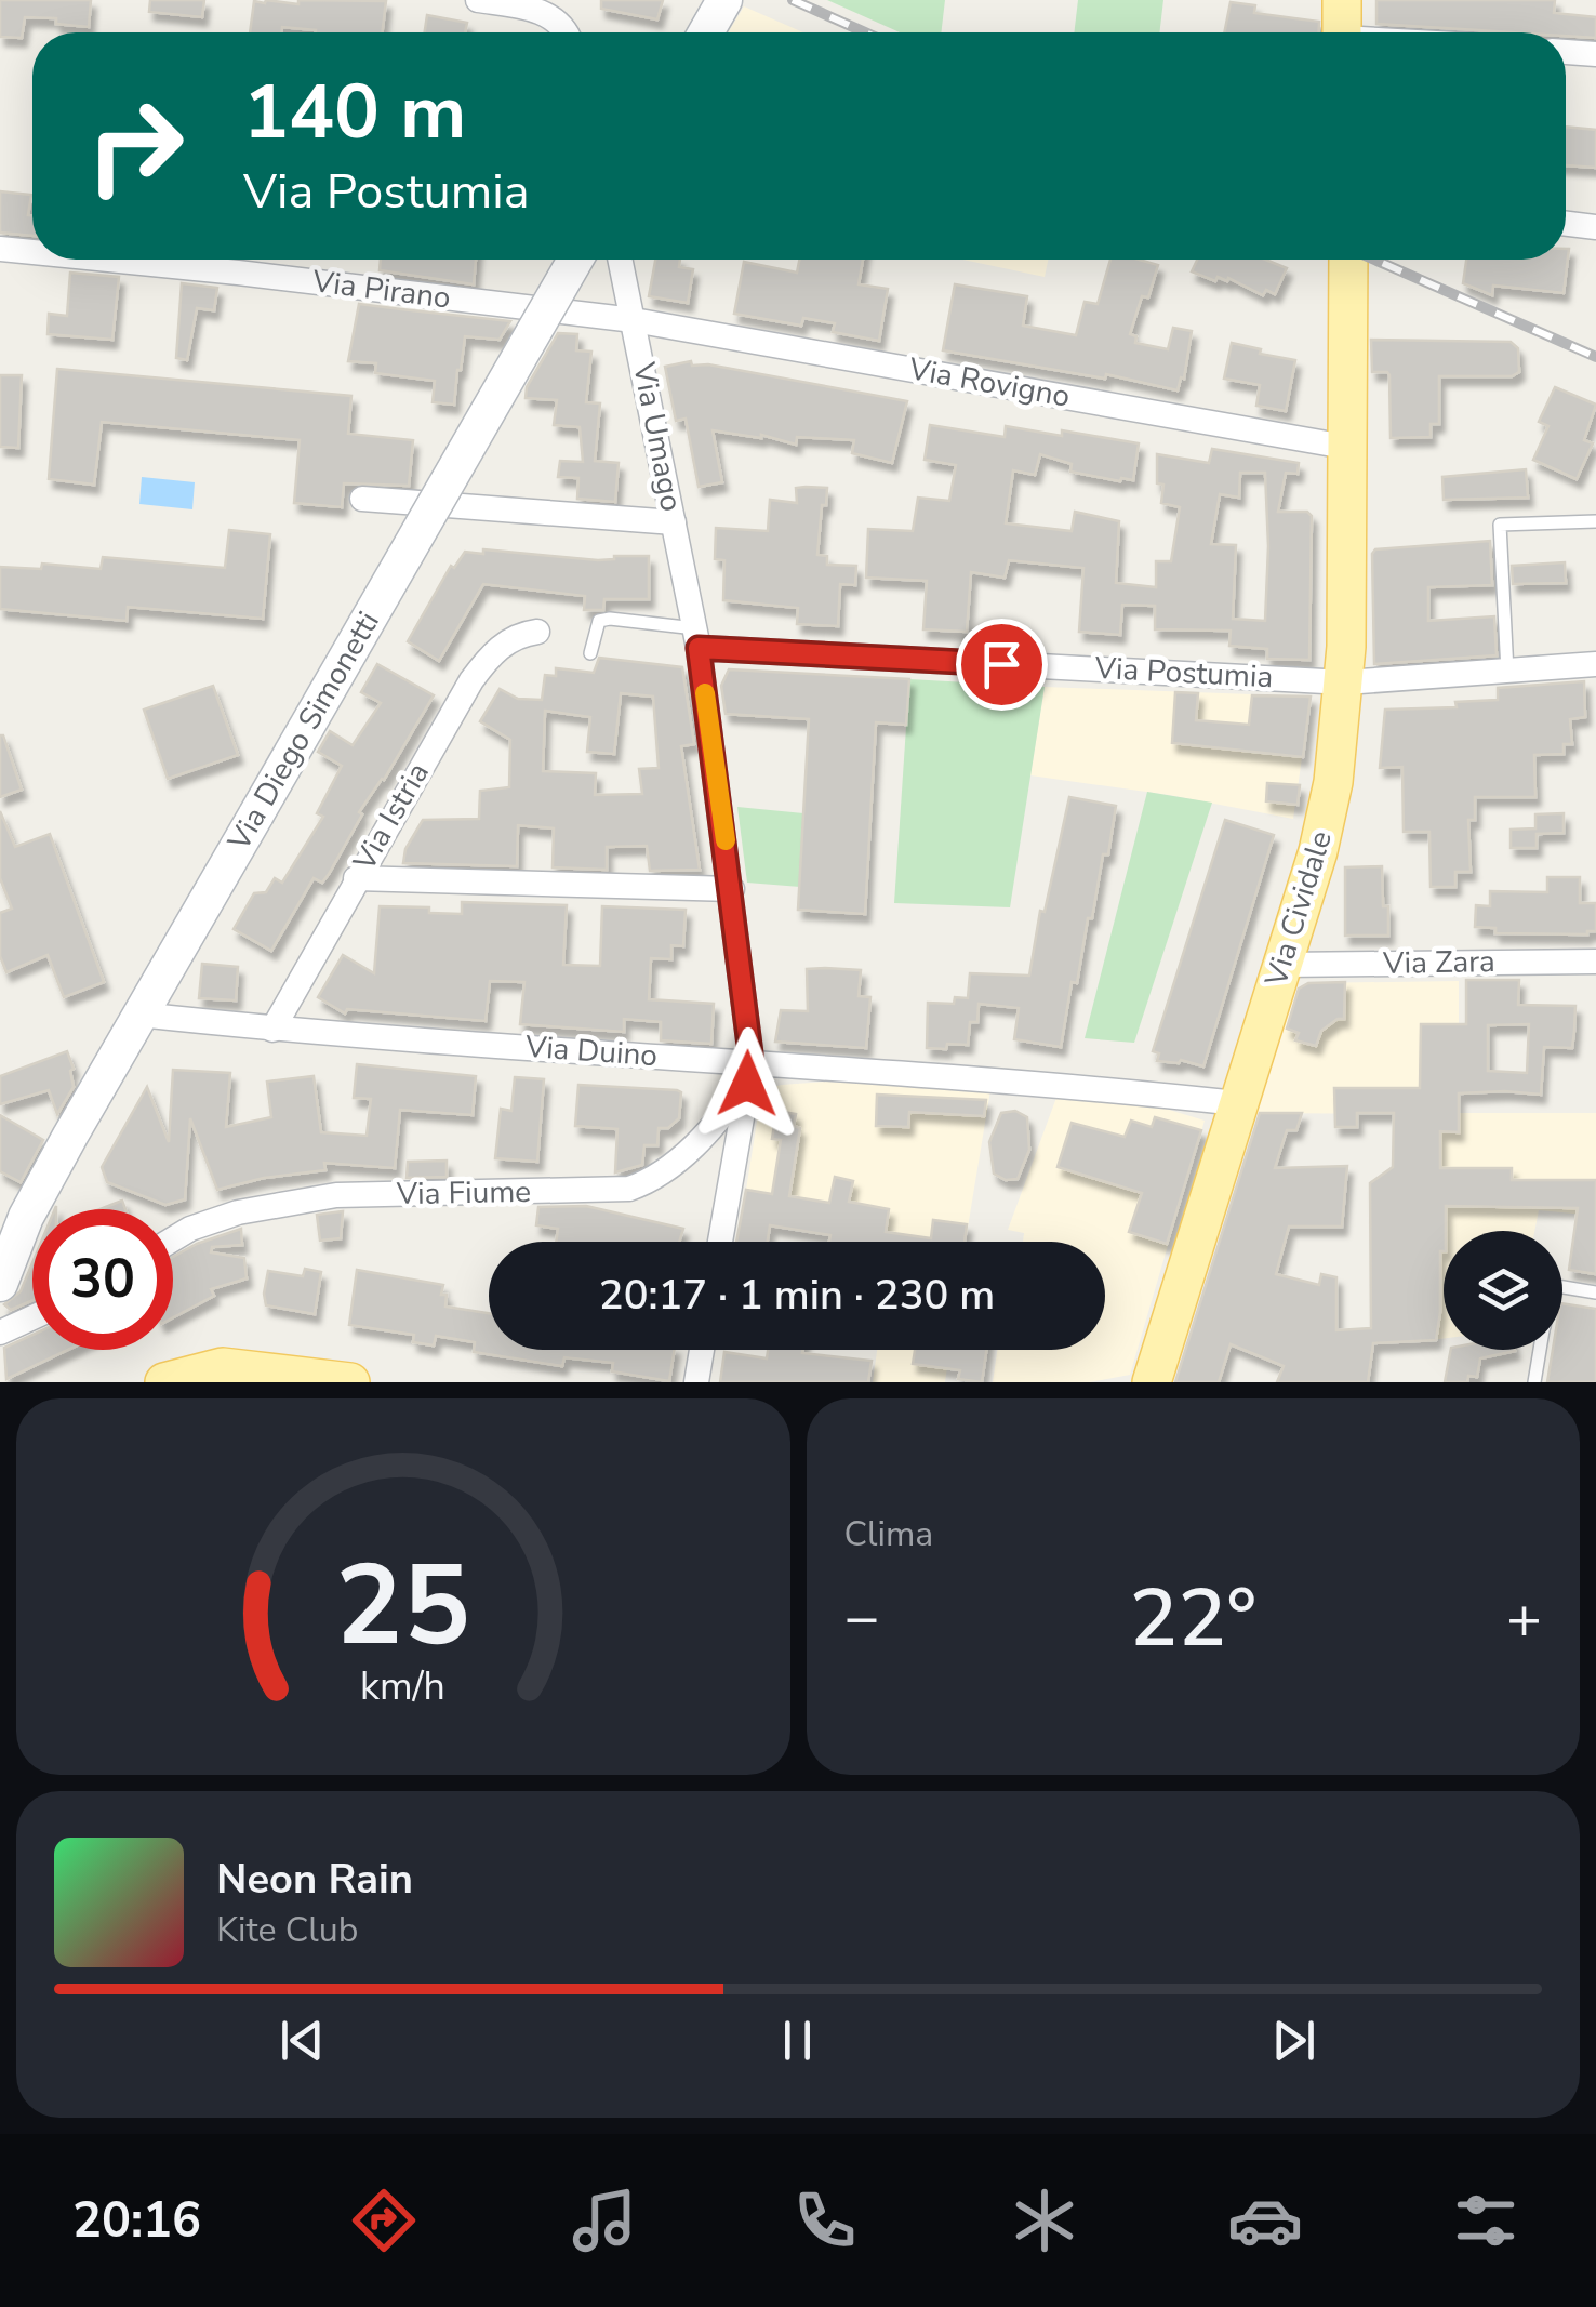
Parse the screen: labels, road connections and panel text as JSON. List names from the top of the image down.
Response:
{
  "streets": {
    "main road": ["Via Diego Simonetti", "Via Cividale"],
    "street": [
      "Via Pirano",
      "Via Rovigno",
      "Via Umago",
      "Via Postumia",
      "Via Istria",
      "Via Zara",
      "Via Duino",
      "Via Fiume"
    ]
  },
  "crossings": [
    ["Via Pirano", "Via Rovigno"],
    ["Via Pirano", "Via Umago"],
    ["Via Rovigno", "Via Umago"],
    ["Via Rovigno", "Via Cividale"],
    ["Via Umago", "Via Postumia"],
    ["Via Umago", "Via Duino"],
    ["Via Umago", "Via Fiume"],
    ["Via Postumia", "Via Cividale"],
    ["Via Diego Simonetti", "Via Duino"],
    ["Via Istria", "Via Duino"],
    ["Via Cividale", "Via Zara"],
    ["Via Cividale", "Via Duino"],
    ["Via Duino", "Via Fiume"]
  ],
  "page": {
    "turn": ["140 m", "Via Postumia"],
    "limit": "30",
    "trip": "20:17 · 1 min · 230 m",
    "tile": "Clima",
    "heat": ["−", "22°", "+"],
    "song": ["Neon Rain", "Kite Club"],
    "tabs": "20:16",
    "gauge": ["25", "km/h"]
  }
}
